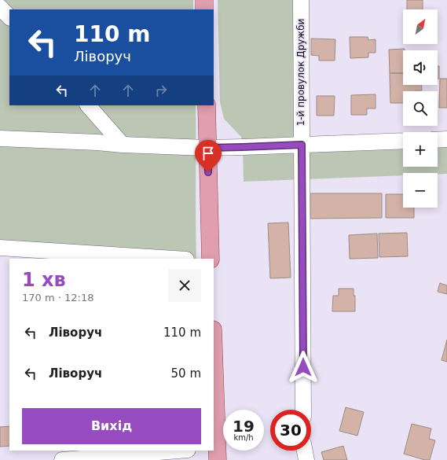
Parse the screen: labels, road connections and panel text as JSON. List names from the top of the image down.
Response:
{
  "streets": {
    "street": ["1-й провулок Дружби"]
  },
  "north": "top right",
  "page": {
    "map_buttons": ["+", "−"],
    "turn": ["110 m", "Ліворуч"],
    "heading": ["1 хв", "170 m · 12:18"],
    "list": [
      {
        "name": "Ліворуч",
        "value": "110 m"
      },
      {
        "name": "Ліворуч",
        "value": "50 m"
      }
    ],
    "buttons": "Вихід",
    "speed": "19 km/h",
    "limit": "30"
  }
}
